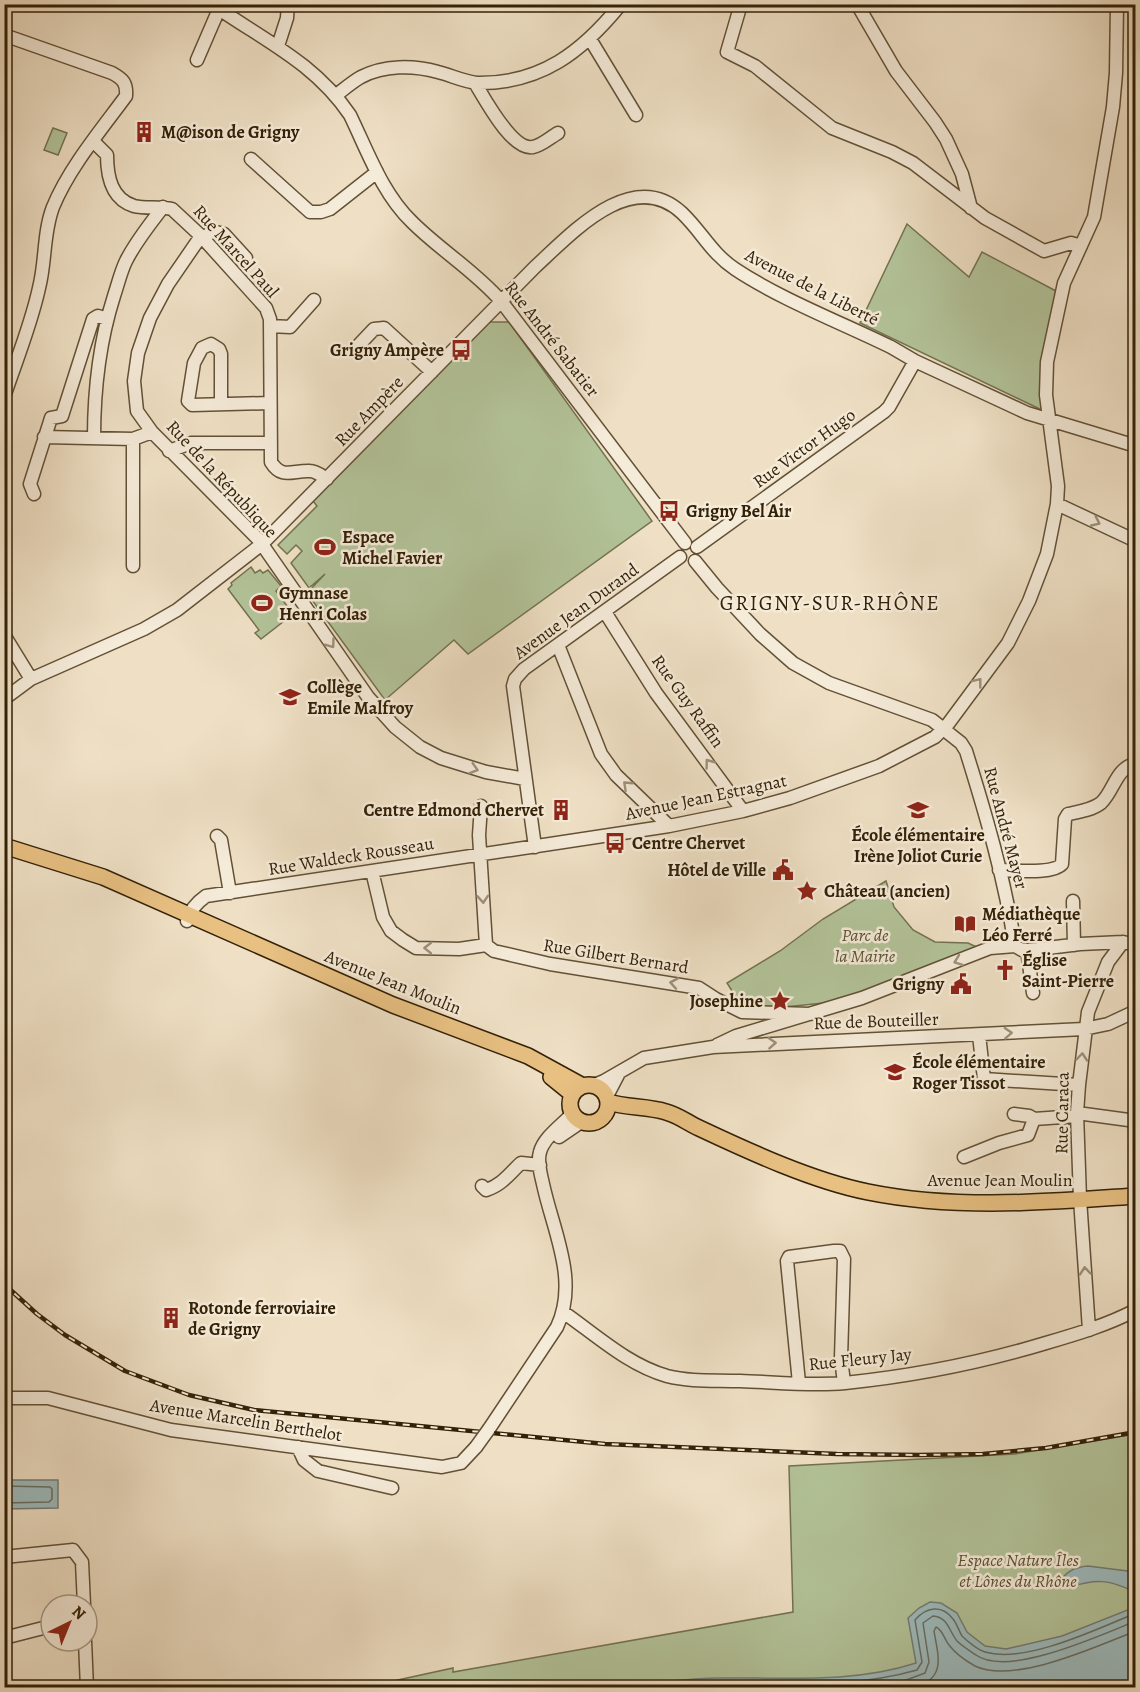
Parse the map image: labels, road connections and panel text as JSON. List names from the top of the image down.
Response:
{
  "streets": {
    "main road": ["Avenue Jean Moulin"],
    "street": [
      "Rue Marcel Paul",
      "Avenue de la Liberté",
      "Rue André Sabatier",
      "Rue Ampère",
      "Rue Victor Hugo",
      "Rue de la République",
      "Avenue Jean Durand",
      "Rue Guy Raffin",
      "Avenue Jean Estragnat",
      "Rue André Mayer",
      "Rue Waldeck Rousseau",
      "Rue Gilbert Bernard",
      "Rue de Bouteiller",
      "Rue Caraca",
      "Rue Fleury Jay",
      "Avenue Marcelin Berthelot"
    ]
  },
  "crossings": [
    ["Rue Marcel Paul", "Rue Ampère"],
    ["Rue Marcel Paul", "Rue de la République"],
    ["Avenue de la Liberté", "Rue André Sabatier"],
    ["Avenue de la Liberté", "Rue Ampère"],
    ["Avenue de la Liberté", "Rue Victor Hugo"],
    ["Rue André Sabatier", "Rue Ampère"],
    ["Rue André Sabatier", "Rue Victor Hugo"],
    ["Rue André Sabatier", "Avenue Jean Durand"],
    ["Rue Ampère", "Rue de la République"],
    ["Rue Victor Hugo", "Avenue Jean Durand"],
    ["Rue de la République", "Avenue Jean Durand"],
    ["Avenue Jean Durand", "Rue Guy Raffin"],
    ["Avenue Jean Durand", "Avenue Jean Estragnat"],
    ["Avenue Jean Durand", "Rue Waldeck Rousseau"],
    ["Rue Guy Raffin", "Avenue Jean Estragnat"],
    ["Avenue Jean Estragnat", "Rue André Mayer"],
    ["Avenue Jean Estragnat", "Rue Waldeck Rousseau"],
    ["Rue Waldeck Rousseau", "Rue Gilbert Bernard"],
    ["Rue Waldeck Rousseau", "Avenue Jean Moulin"],
    ["Avenue Jean Moulin", "Rue de Bouteiller"],
    ["Avenue Jean Moulin", "Rue Caraca"],
    ["Rue de Bouteiller", "Rue Caraca"],
    ["Rue Caraca", "Rue Fleury Jay"],
    ["Rue Fleury Jay", "Avenue Marcelin Berthelot"]
  ],
  "one_way": ["Rue de la République", "Rue Gilbert Bernard", "Rue Caraca"],
  "districts": ["GRIGNY-SUR-RHÔNE"],
  "parks": ["Parc de la Mairie", "Espace Nature Îles et Lônes du Rhône"],
  "places": {
    "building": ["M@ison de Grigny", "Centre Edmond Chervet", "Rotonde ferroviaire de Grigny"],
    "bus stop": ["Grigny Ampère", "Grigny Bel Air", "Centre Chervet"],
    "sports": ["Espace Michel Favier", "Gymnase Henri Colas"],
    "school or university": ["Collège Emile Malfroy", "École élémentaire Irène Joliot Curie", "École élémentaire Roger Tissot"],
    "public building": ["Hôtel de Ville", "Grigny"],
    "place": ["Château (ancien)", "Josephine"],
    "library": ["Médiathèque Léo Ferré"],
    "church": ["Église Saint-Pierre"]
  },
  "north": "top right"
}
